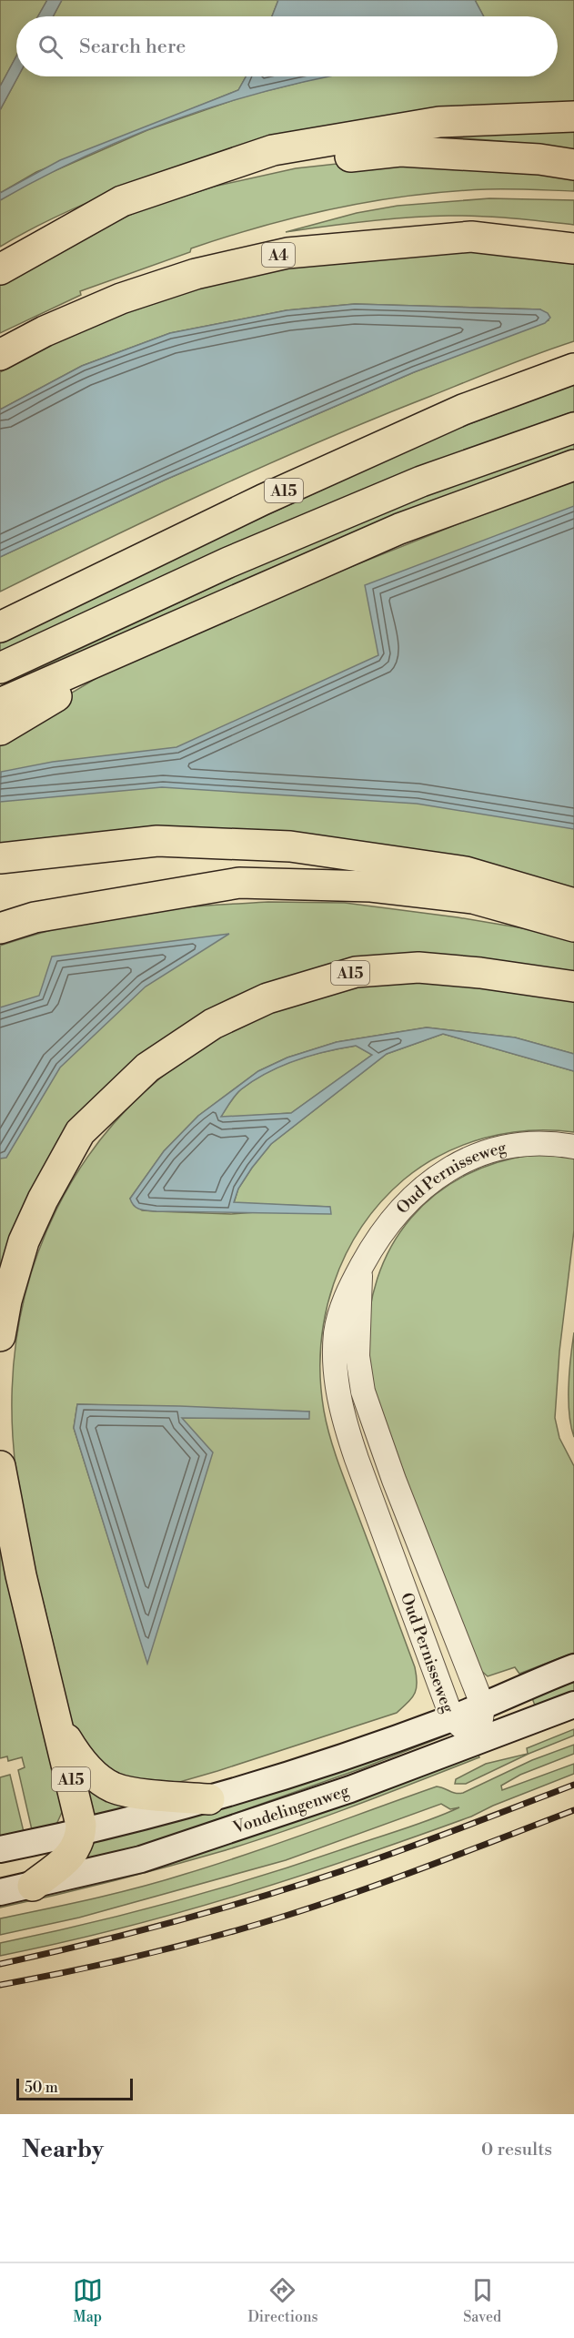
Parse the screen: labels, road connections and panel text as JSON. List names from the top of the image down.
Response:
{
  "streets": {
    "highway": ["A4", "A15"],
    "main road": ["Vondelingenweg"],
    "street": ["Oud Pernisseweg"]
  },
  "crossings": [
    ["A15", "Vondelingenweg"],
    ["Oud Pernisseweg", "Vondelingenweg"]
  ],
  "scale_bar": "50 m",
  "page": {
    "search": "Search here",
    "scale": "50 m",
    "heading": ["Nearby", "0 results"],
    "nav": ["Map", "Directions", "Saved"]
  }
}
